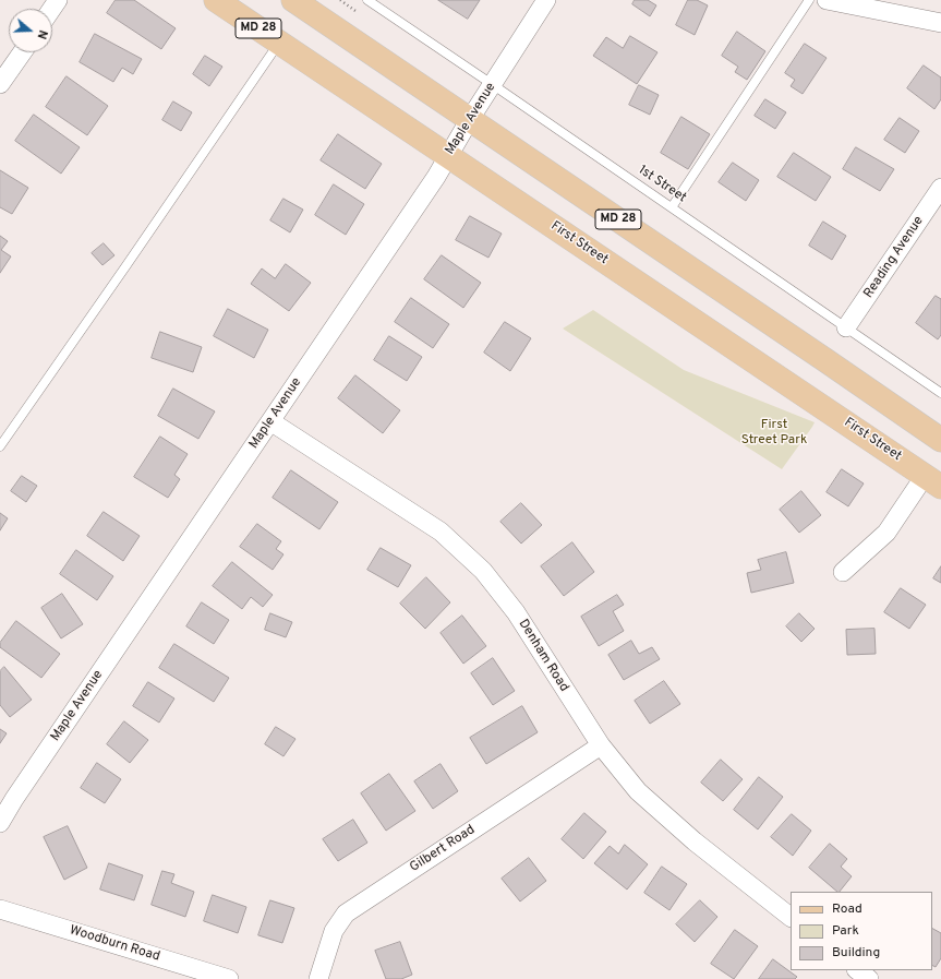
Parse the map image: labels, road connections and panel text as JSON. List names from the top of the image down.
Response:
{
  "streets": {
    "main road": ["MD 28", "First Street"],
    "street": [
      "Maple Avenue",
      "Reading Avenue",
      "Denham Road",
      "Gilbert Road",
      "Woodburn Road"
    ],
    "lane": ["1st Street"]
  },
  "crossings": [
    ["MD 28", "Maple Avenue"],
    ["Maple Avenue", "1st Street"],
    ["Maple Avenue", "First Street"],
    ["Maple Avenue", "Denham Road"],
    ["1st Street", "Reading Avenue"],
    ["Denham Road", "Gilbert Road"]
  ],
  "parks": ["First Street Park"],
  "legend": ["Road", "Park", "Building"],
  "north": "right"
}
